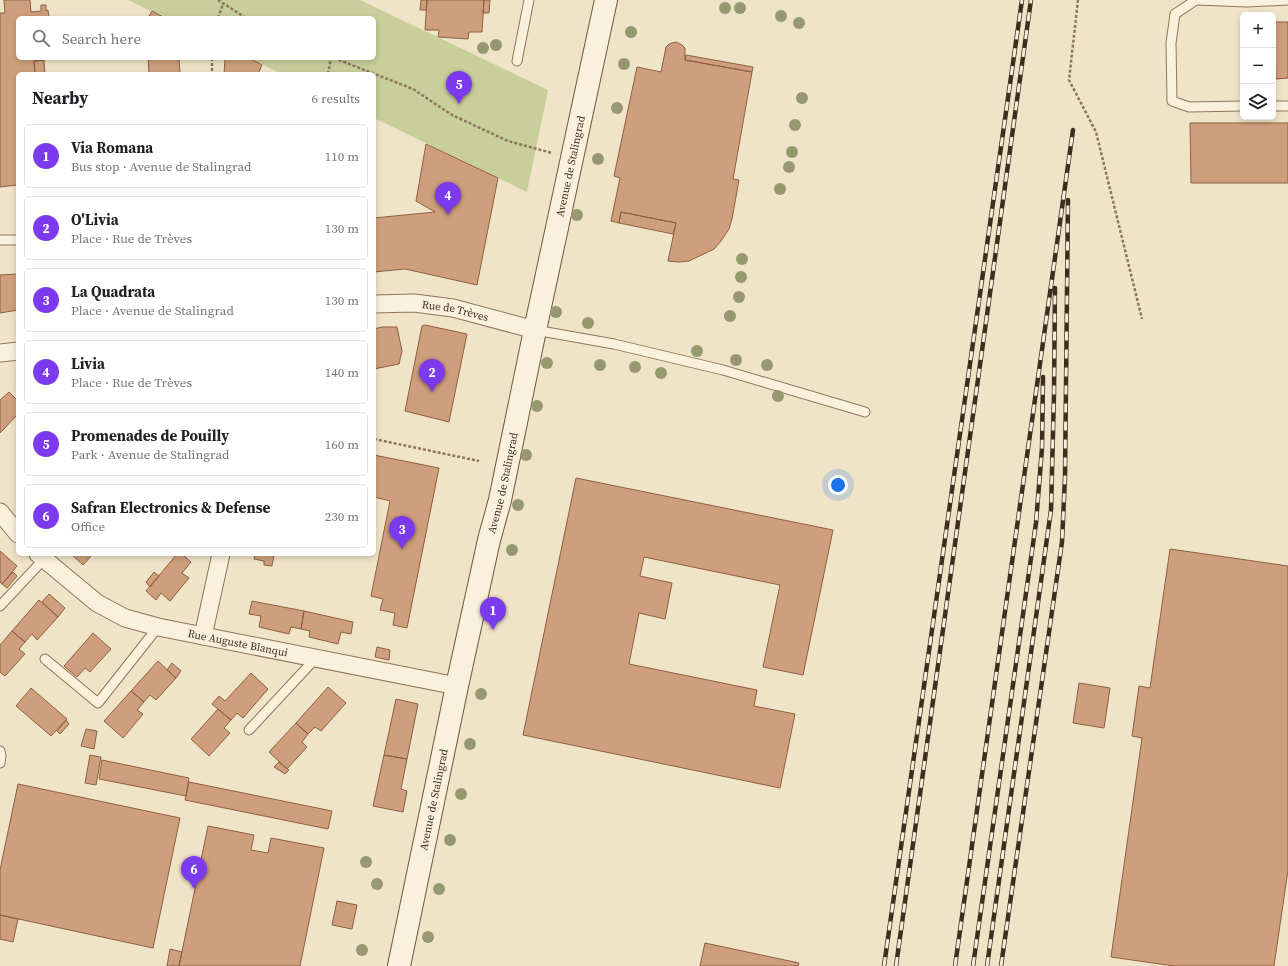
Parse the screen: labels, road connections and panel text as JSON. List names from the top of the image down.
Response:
{
  "streets": {
    "street": ["Avenue de Stalingrad", "Rue de Trèves", "Rue Auguste Blanqui"]
  },
  "crossings": [
    ["Avenue de Stalingrad", "Rue de Trèves"],
    ["Avenue de Stalingrad", "Rue Auguste Blanqui"]
  ],
  "page": {
    "map_buttons": ["+", "−"],
    "search": "Search here",
    "pins": [
      "5",
      "4",
      "2",
      "3",
      "1",
      "6"
    ],
    "heading": ["Nearby", "6 results"],
    "list": [
      {
        "mark": "1",
        "name": "Via Romana",
        "note": "Bus stop · Avenue de Stalingrad",
        "value": "110 m"
      },
      {
        "mark": "2",
        "name": "O'Livia",
        "note": "Place · Rue de Trèves",
        "value": "130 m"
      },
      {
        "mark": "3",
        "name": "La Quadrata",
        "note": "Place · Avenue de Stalingrad",
        "value": "130 m"
      },
      {
        "mark": "4",
        "name": "Livia",
        "note": "Place · Rue de Trèves",
        "value": "140 m"
      },
      {
        "mark": "5",
        "name": "Promenades de Pouilly",
        "note": "Park · Avenue de Stalingrad",
        "value": "160 m"
      },
      {
        "mark": "6",
        "name": "Safran Electronics & Defense",
        "note": "Office",
        "value": "230 m"
      }
    ]
  }
}
